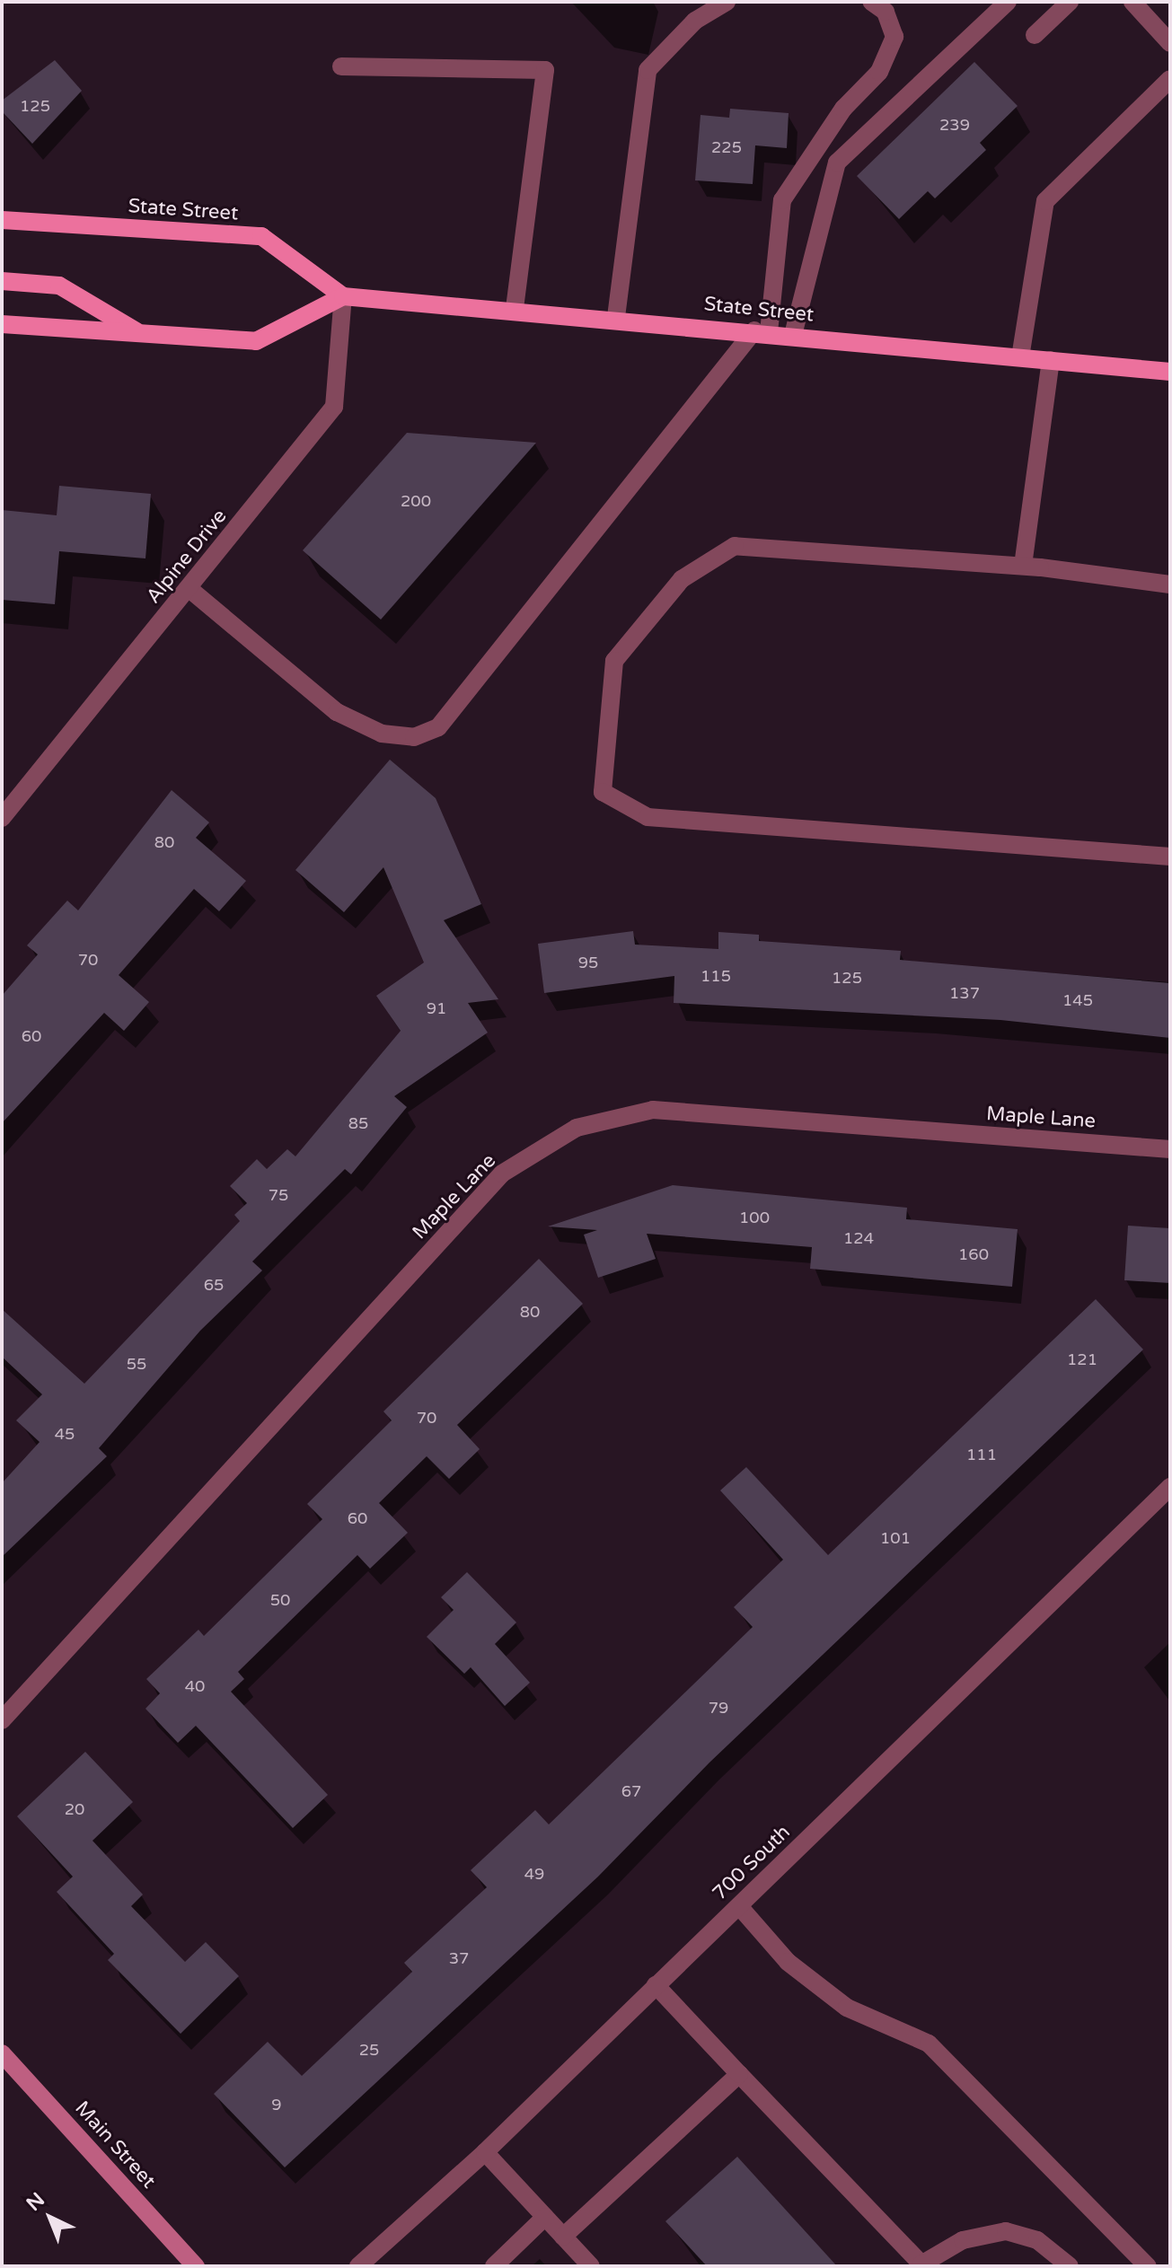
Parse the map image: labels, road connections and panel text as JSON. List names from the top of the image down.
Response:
{
  "streets": {
    "main road": ["State Street", "Main Street"],
    "street": ["Alpine Drive", "Maple Lane", "700 South"]
  },
  "crossings": [
    ["State Street", "Alpine Drive"]
  ],
  "house_numbers": [
    "125",
    "239",
    "225",
    "200",
    "80",
    "70",
    "95",
    "115",
    "125",
    "137",
    "145",
    "91",
    "60",
    "85",
    "75",
    "100",
    "124",
    "160",
    "65",
    "80",
    "121",
    "55",
    "70",
    "45",
    "111",
    "60",
    "101",
    "50",
    "40",
    "79",
    "67",
    "20",
    "49",
    "37",
    "25",
    "9"
  ],
  "north": "top left"
}
